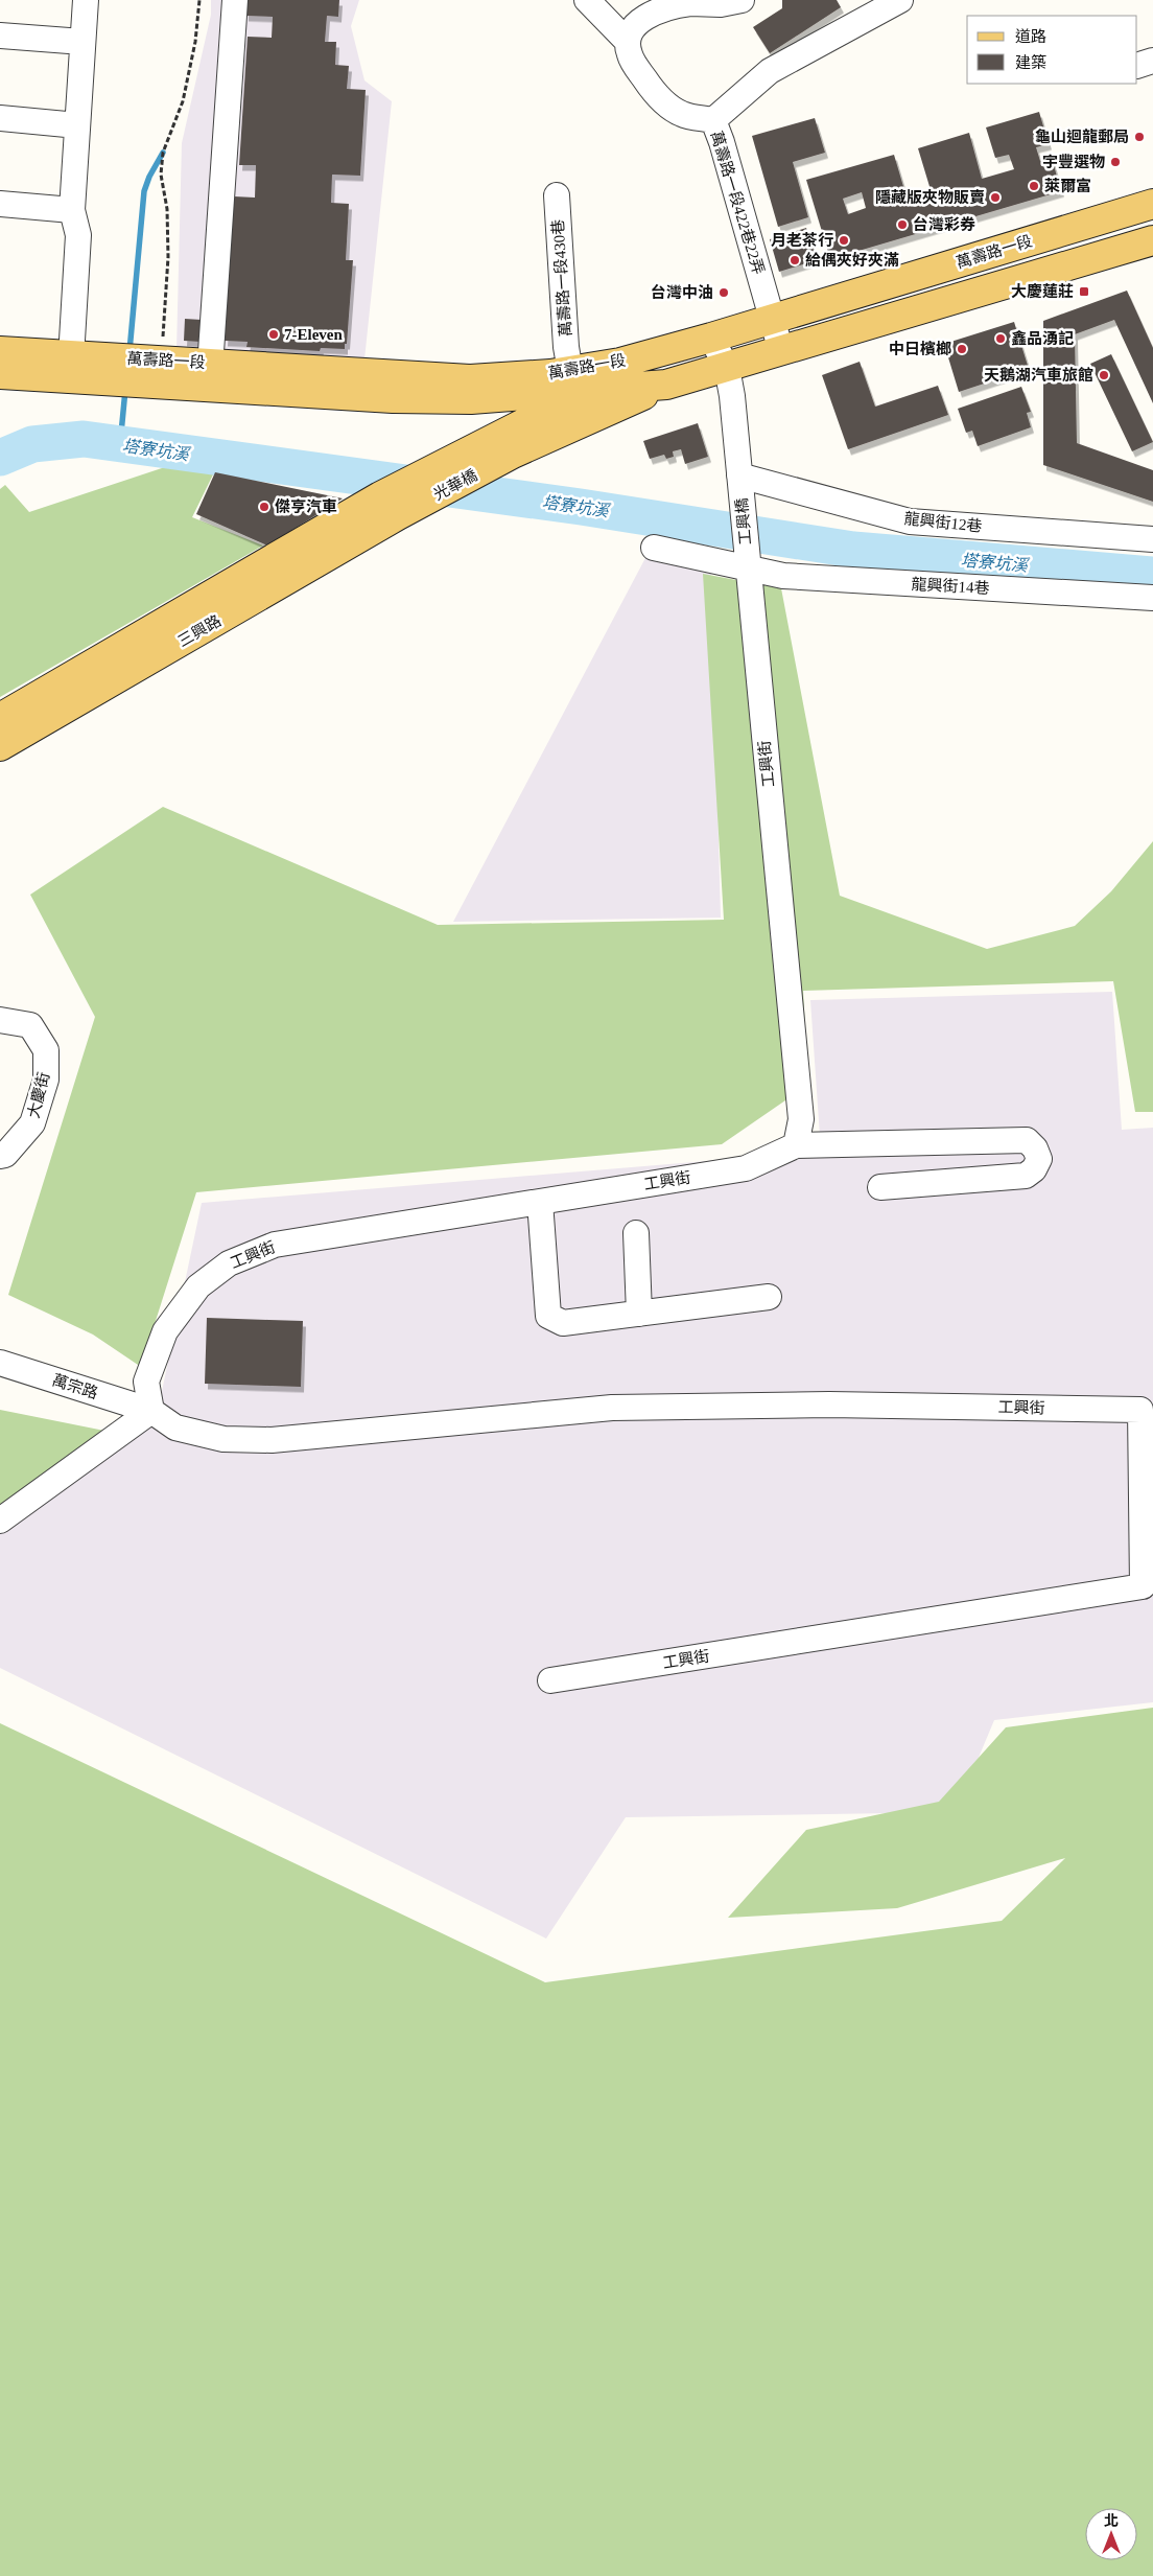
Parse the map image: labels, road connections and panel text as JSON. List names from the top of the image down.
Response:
{
  "streets": {
    "main road": ["萬壽路一段", "光華橋", "三興路"],
    "street": [
      "萬壽路一段422巷22弄",
      "萬壽路一段430巷",
      "工興橋",
      "龍興街12巷",
      "龍興街14巷",
      "工興街",
      "大慶街",
      "萬宗路"
    ]
  },
  "crossings": [
    ["萬壽路一段422巷22弄", "萬壽路一段"],
    ["萬壽路一段", "萬壽路一段430巷"],
    ["萬壽路一段", "光華橋"],
    ["萬壽路一段430巷", "光華橋"],
    ["光華橋", "三興路"],
    ["工興橋", "龍興街12巷"],
    ["工興橋", "龍興街14巷"],
    ["工興橋", "工興街"],
    ["龍興街14巷", "工興街"],
    ["工興街", "萬宗路"]
  ],
  "water": ["塔寮坑溪"],
  "places": {
    "other": [
      "龜山迴龍郵局",
      "宇豐選物",
      "萊爾富",
      "隱藏版夾物販賣",
      "台灣彩券",
      "月老茶行",
      "給偶夾好夾滿",
      "台灣中油",
      "7-Eleven",
      "鑫品湧記",
      "中日檳榔",
      "天鵝湖汽車旅館",
      "傑亨汽車"
    ],
    "transit": ["大慶蓮莊"]
  },
  "legend": ["道路", "建築"],
  "north": "top"
}
